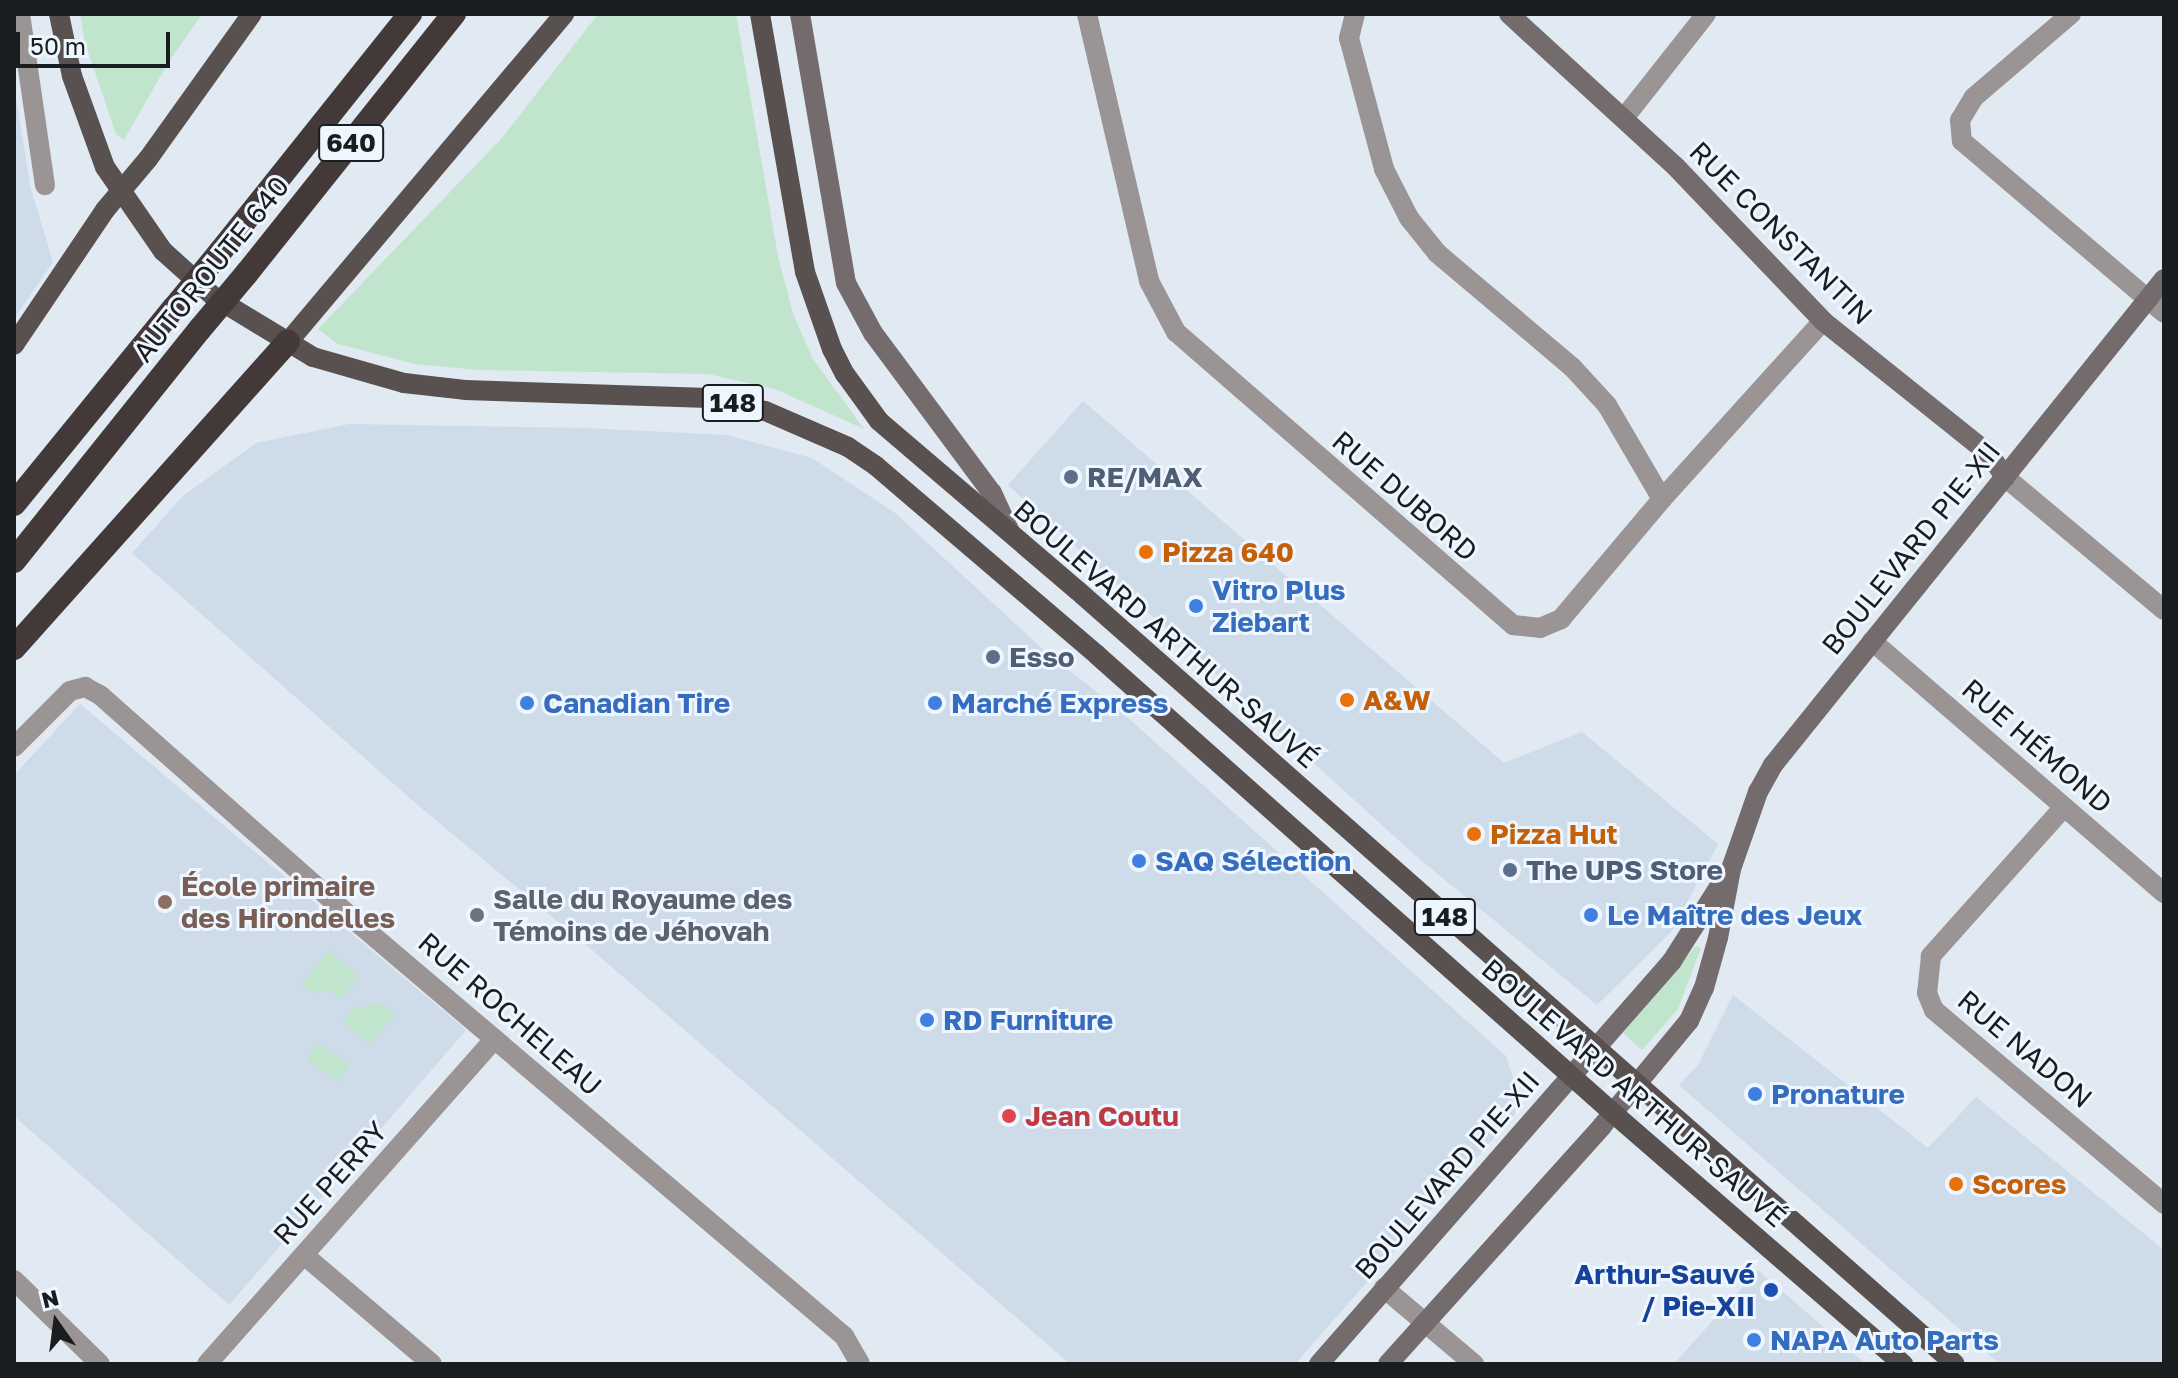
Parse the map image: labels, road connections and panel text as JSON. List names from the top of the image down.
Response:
{
  "streets": {
    "highway": ["640", "AUTOROUTE 640"],
    "main road": ["148", "BOULEVARD ARTHUR-SAUVÉ"],
    "street": [
      "RUE CONSTANTIN",
      "RUE DUBORD",
      "BOULEVARD PIE-XII",
      "RUE HÉMOND",
      "RUE ROCHELEAU",
      "RUE NADON",
      "RUE PERRY"
    ]
  },
  "crossings": [
    ["RUE CONSTANTIN", "RUE DUBORD"],
    ["RUE CONSTANTIN", "BOULEVARD PIE-XII"],
    ["BOULEVARD PIE-XII", "BOULEVARD ARTHUR-SAUVÉ"],
    ["BOULEVARD PIE-XII", "RUE HÉMOND"],
    ["RUE HÉMOND", "RUE NADON"],
    ["RUE ROCHELEAU", "RUE PERRY"]
  ],
  "places": [
    "RE/MAX",
    "Pizza 640",
    "Vitro Plus Ziebart",
    "Esso",
    "A&W",
    "Canadian Tire",
    "Marché Express",
    "Pizza Hut",
    "SAQ Sélection",
    "The UPS Store",
    "École primaire des Hirondelles",
    "Salle du Royaume des Témoins de Jéhovah",
    "Le Maître des Jeux",
    "RD Furniture",
    "Pronature",
    "Jean Coutu",
    "Scores",
    "Arthur-Sauvé / Pie-XII",
    "NAPA Auto Parts"
  ],
  "scale_bar": "50 m",
  "north": "top"
}
